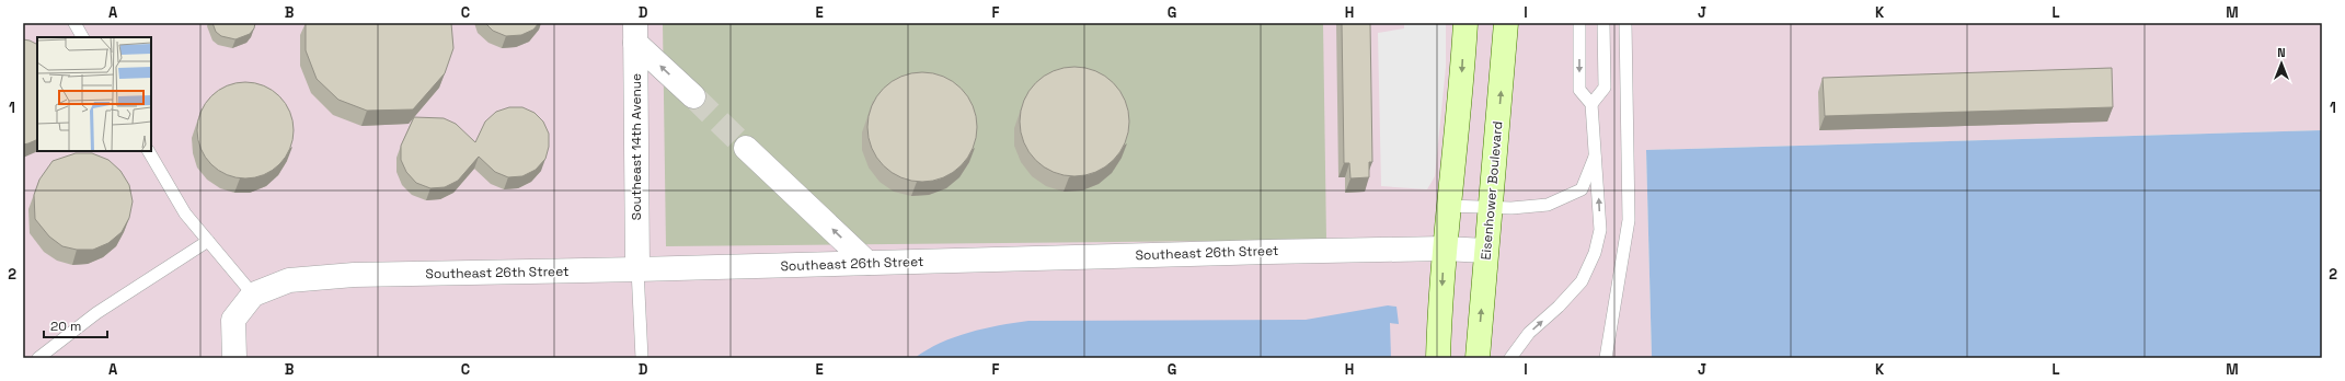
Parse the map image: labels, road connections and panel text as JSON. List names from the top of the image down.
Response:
{
  "streets": {
    "street": ["Southeast 14th Avenue", "Eisenhower Boulevard", "Southeast 26th Street"]
  },
  "crossings": [
    ["Southeast 14th Avenue", "Southeast 26th Street"],
    ["Eisenhower Boulevard", "Southeast 26th Street"]
  ],
  "scale_bar": "20 m",
  "north": "top",
  "grid": {
    "columns": [
      "A",
      "B",
      "C",
      "D",
      "E",
      "F",
      "G",
      "H",
      "I",
      "J",
      "K",
      "L",
      "M"
    ],
    "rows": ["1", "2"]
  }
}
